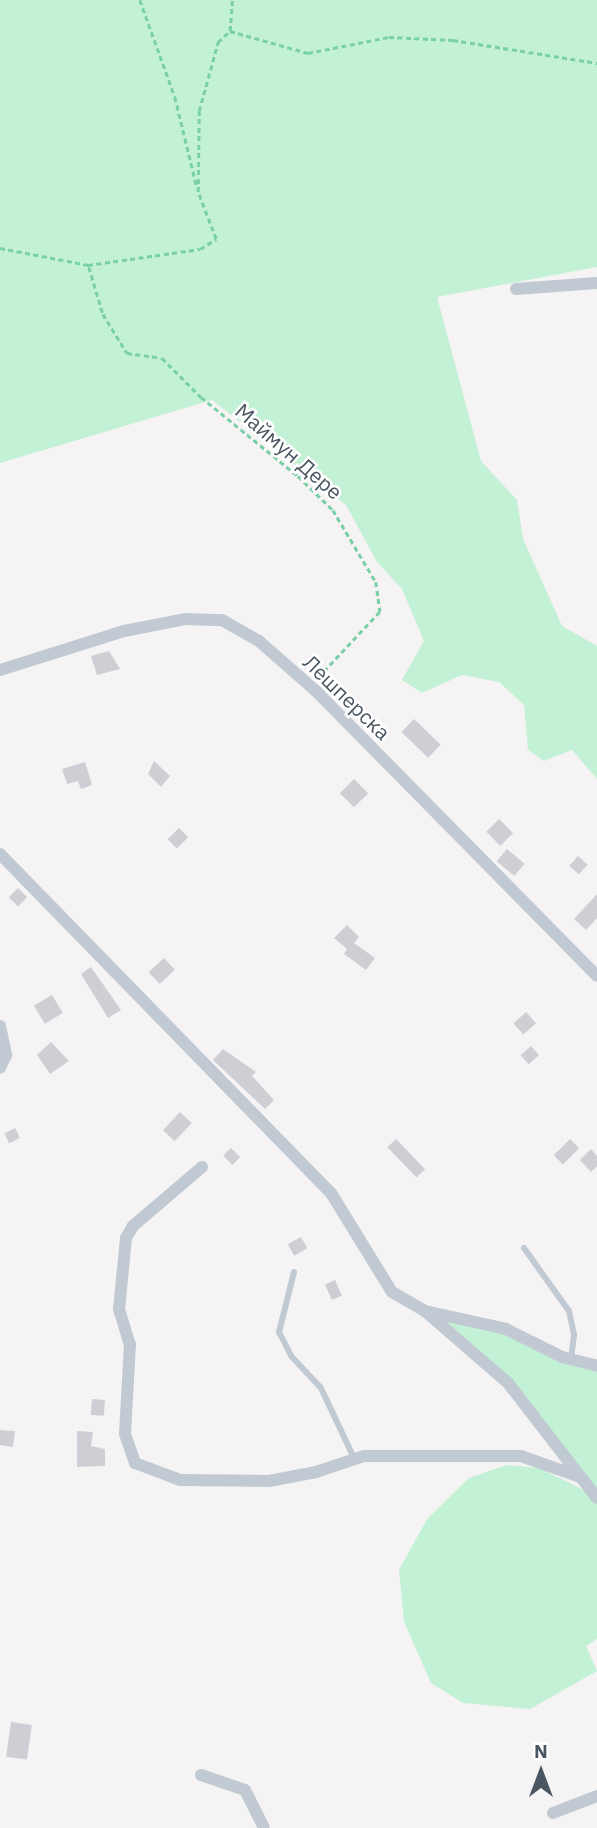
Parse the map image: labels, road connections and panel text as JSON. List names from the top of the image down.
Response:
{
  "streets": {
    "street": ["Лешперска"],
    "path": ["Маймун Дере"]
  },
  "crossings": [
    ["Маймун Дере", "Лешперска"]
  ],
  "north": "top"
}
